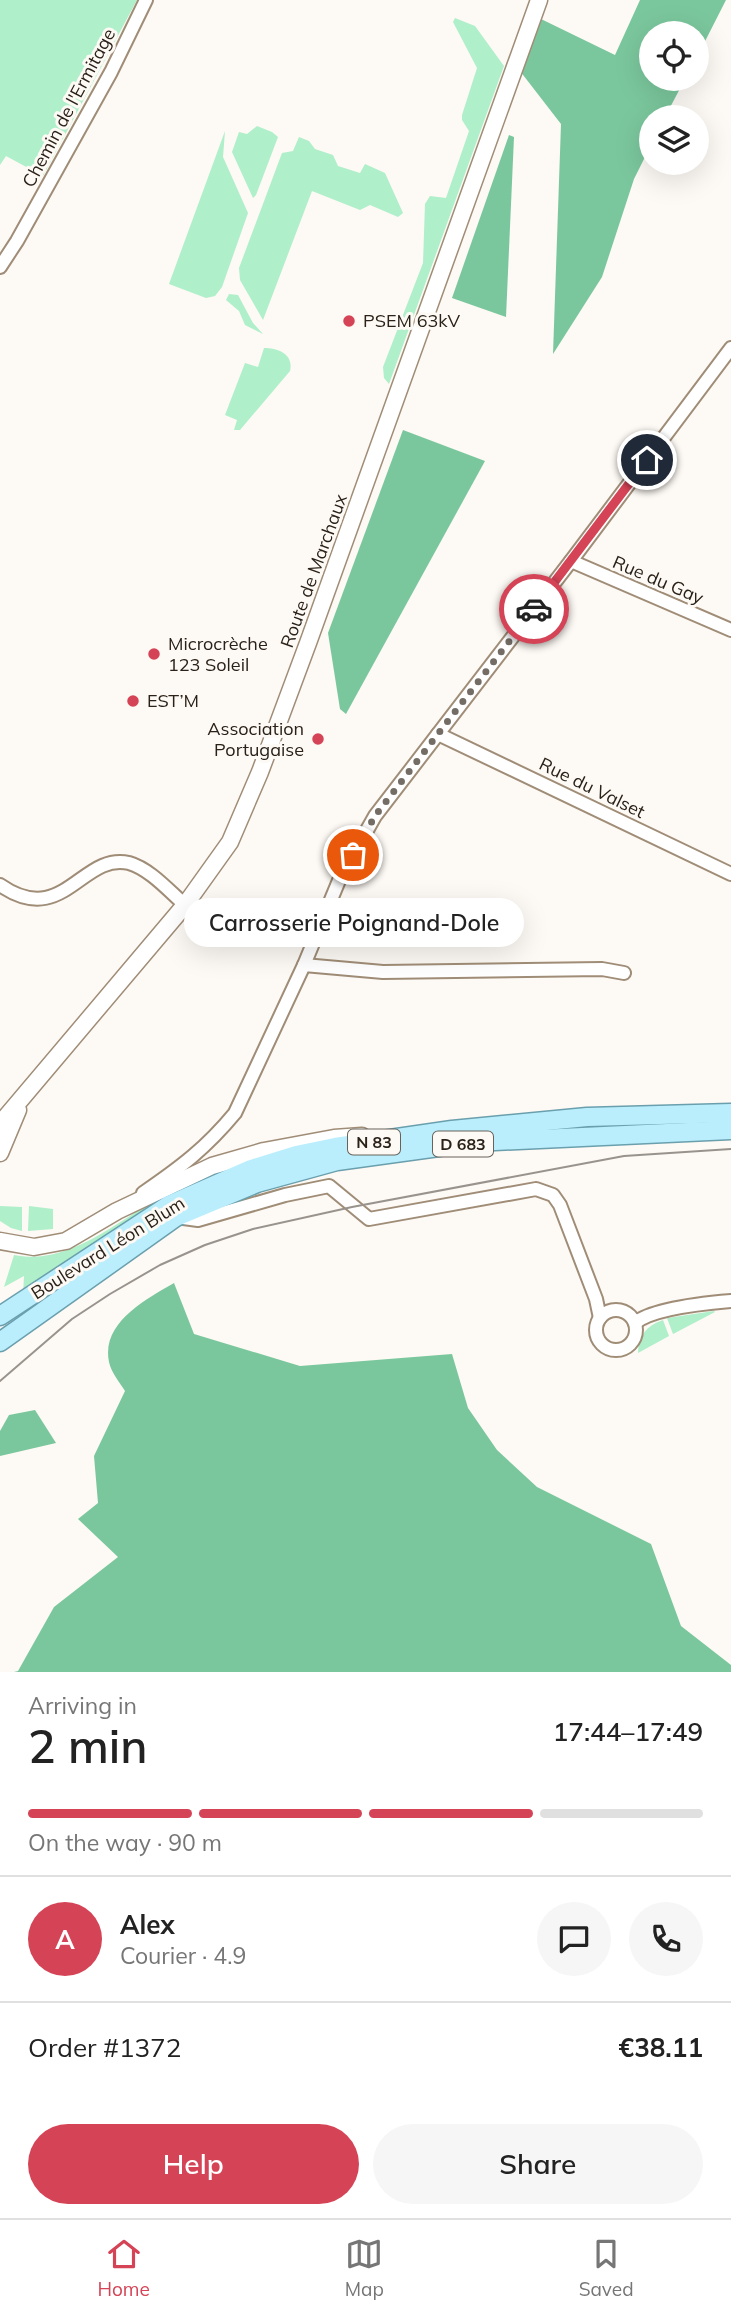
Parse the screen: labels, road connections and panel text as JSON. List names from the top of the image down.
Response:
{
  "streets": {
    "main road": [
      "Route de Marchaux",
      "N 83",
      "D 683",
      "Boulevard Léon Blum"
    ],
    "street": ["Chemin de l'Ermitage", "Rue du Gay", "Rue du Valset"]
  },
  "crossings": [
    ["D 683", "Boulevard Léon Blum"]
  ],
  "places": [
    "PSEM 63kV",
    "Microcrèche 123 Soleil",
    "EST’M",
    "Association Portugaise",
    "Carrosserie Poignand-Dole"
  ],
  "page": {
    "bubble": "Carrosserie Poignand-Dole",
    "heading": ["2 min", "Arriving in", "17:44–17:49"],
    "panel": [
      "Alex",
      "Courier · 4.9",
      "Order #1372",
      "€38.11"
    ],
    "bar": "On the way · 90 m",
    "round": "A",
    "buttons": ["Help", "Share"],
    "tabs": ["Home", "Map", "Saved"]
  }
}
